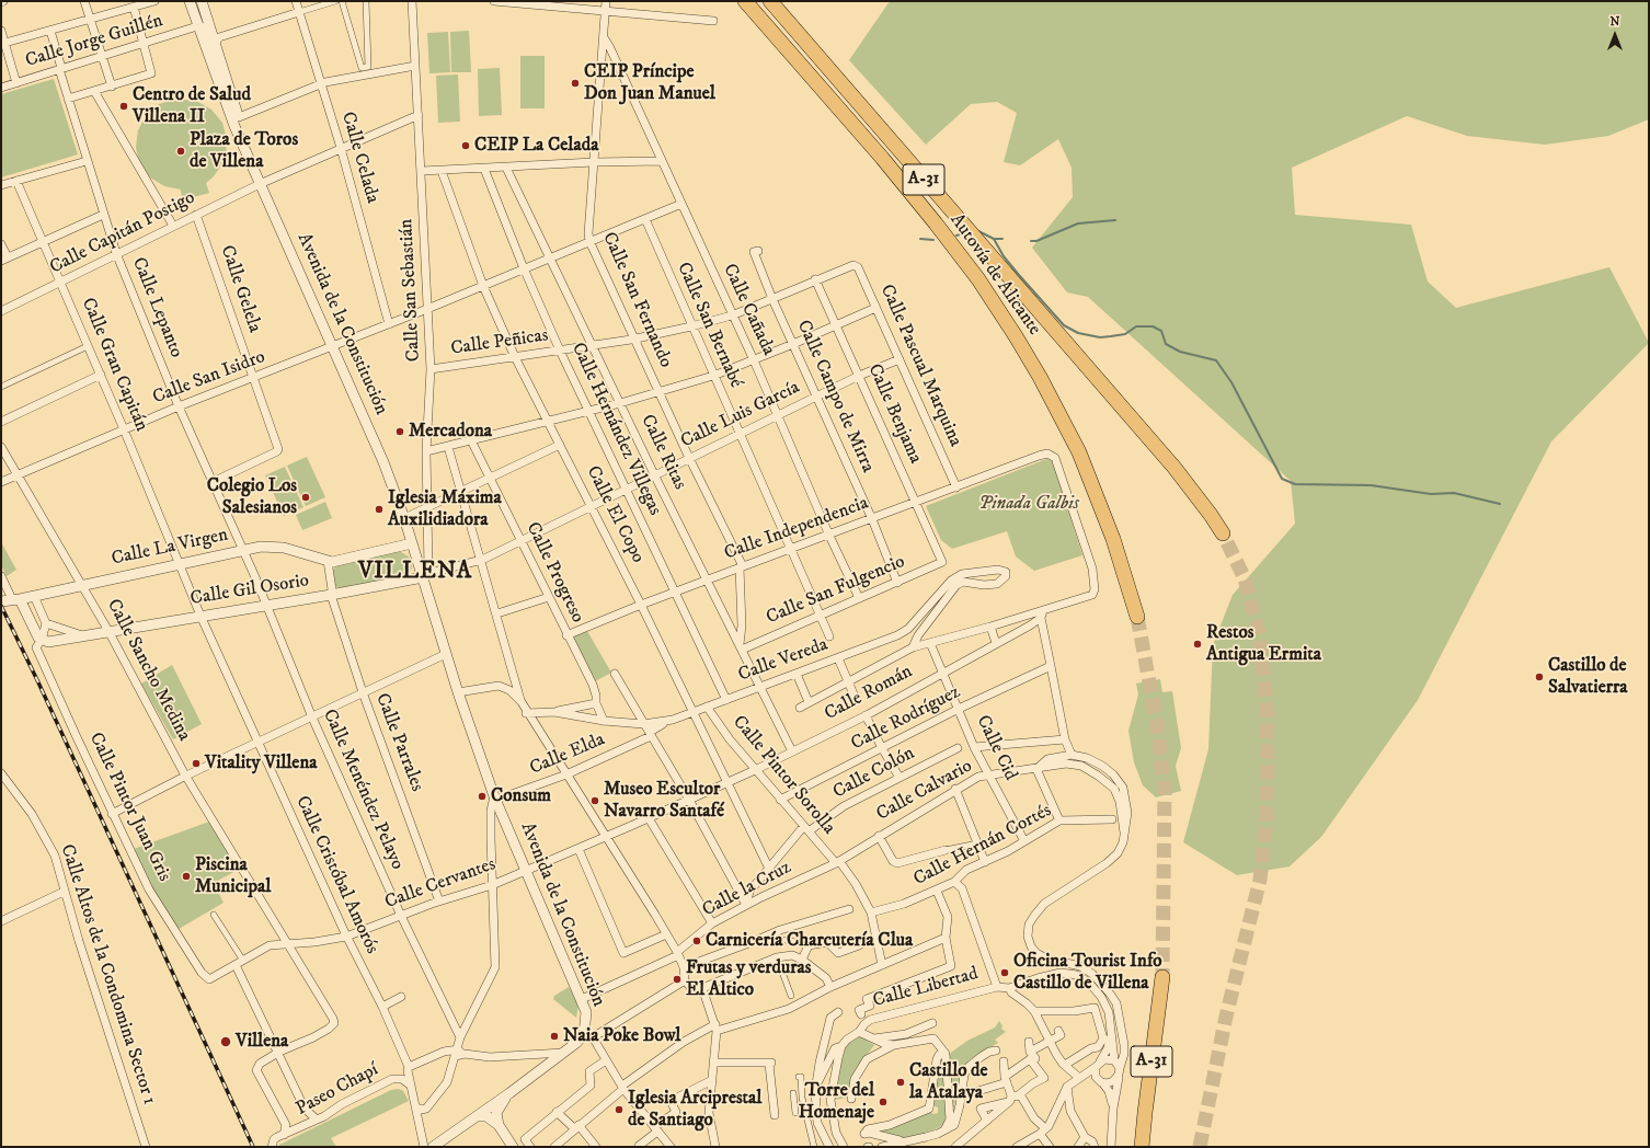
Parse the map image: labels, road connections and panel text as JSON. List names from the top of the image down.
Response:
{
  "streets": {
    "highway": ["A-31", "Autovía de Alicante"],
    "street": [
      "Calle Jorge Guillén",
      "Calle Celada",
      "Calle Capitán Postigo",
      "Calle Gelela",
      "Calle San Sebastián",
      "Calle San Fernando",
      "Calle Lepanto",
      "Calle Cañada",
      "Avenida de la Constitución",
      "Calle San Bernabé",
      "Calle Peñicas",
      "Calle Gran Capitán",
      "Calle Pascual Marquina",
      "Calle San Isidro",
      "Calle Campo de Mirra",
      "Calle Benjama",
      "Calle Luis García",
      "Calle Hernández Villegas",
      "Calle Ritas",
      "Calle El Copo",
      "Calle Independencia",
      "Calle La Virgen",
      "Calle Progreso",
      "Calle Gil Osorio",
      "Calle San Fulgencio",
      "Calle Vereda",
      "Calle Sancho Medina",
      "Calle Román",
      "Calle Rodríguez",
      "Calle Parrales",
      "Calle Cid",
      "Calle Elda",
      "Calle Colón",
      "Calle Pintor Sorolla",
      "Calle Menéndez Pelayo",
      "Calle Calvario",
      "Calle Pintor Juan Gris",
      "Calle Hernán Cortés",
      "Calle Cristóbal Amorós",
      "Calle Cervantes",
      "Calle la Cruz",
      "Calle Altos de la Condomina Sector 1",
      "Calle Libertad",
      "Paseo Chapí"
    ]
  },
  "crossings": [
    ["Calle Jorge Guillén", "Calle Lepanto"],
    ["Calle Jorge Guillén", "Avenida de la Constitución"],
    ["Calle Celada", "Calle Capitán Postigo"],
    ["Calle Celada", "Calle San Isidro"],
    ["Calle Capitán Postigo", "Calle Gelela"],
    ["Calle Capitán Postigo", "Calle San Sebastián"],
    ["Calle Capitán Postigo", "Calle Lepanto"],
    ["Calle Capitán Postigo", "Avenida de la Constitución"],
    ["Calle Capitán Postigo", "Calle Gran Capitán"],
    ["Calle Gelela", "Calle Lepanto"],
    ["Calle Gelela", "Calle San Isidro"],
    ["Calle San Sebastián", "Avenida de la Constitución"],
    ["Calle San Sebastián", "Calle Peñicas"],
    ["Calle San Sebastián", "Calle San Isidro"],
    ["Calle San Sebastián", "Calle Luis García"],
    ["Calle San Sebastián", "Calle Gil Osorio"],
    ["Calle San Fernando", "Calle Cañada"],
    ["Calle San Fernando", "Calle Peñicas"],
    ["Calle San Fernando", "Calle San Isidro"],
    ["Calle San Fernando", "Calle Luis García"],
    ["Calle San Fernando", "Calle Ritas"],
    ["Calle San Fernando", "Calle Independencia"],
    ["Calle San Fernando", "Calle San Fulgencio"],
    ["Calle Lepanto", "Calle San Isidro"],
    ["Calle Lepanto", "Calle La Virgen"],
    ["Calle Lepanto", "Calle Menéndez Pelayo"],
    ["Calle Cañada", "Calle Peñicas"],
    ["Calle Cañada", "Calle San Isidro"],
    ["Calle Cañada", "Calle Luis García"],
    ["Calle Cañada", "Calle Independencia"],
    ["Calle Cañada", "Calle San Fulgencio"],
    ["Avenida de la Constitución", "Calle San Isidro"],
    ["Avenida de la Constitución", "Calle Luis García"],
    ["Avenida de la Constitución", "Calle Gil Osorio"],
    ["Avenida de la Constitución", "Calle Elda"],
    ["Avenida de la Constitución", "Calle Cervantes"],
    ["Avenida de la Constitución", "Calle la Cruz"],
    ["Calle San Bernabé", "Calle Peñicas"],
    ["Calle San Bernabé", "Calle San Isidro"],
    ["Calle San Bernabé", "Calle Luis García"],
    ["Calle San Bernabé", "Calle Independencia"],
    ["Calle San Bernabé", "Calle San Fulgencio"],
    ["Calle Peñicas", "Calle Pascual Marquina"],
    ["Calle Peñicas", "Calle Campo de Mirra"],
    ["Calle Peñicas", "Calle Benjama"],
    ["Calle Peñicas", "Calle Hernández Villegas"],
    ["Calle Peñicas", "Calle Ritas"],
    ["Calle Peñicas", "Calle El Copo"],
    ["Calle Gran Capitán", "Calle San Isidro"],
    ["Calle Gran Capitán", "Calle La Virgen"],
    ["Calle Gran Capitán", "Calle Cristóbal Amorós"],
    ["Calle Pascual Marquina", "Calle Luis García"],
    ["Calle Pascual Marquina", "Calle Independencia"],
    ["Calle San Isidro", "Calle Hernández Villegas"],
    ["Calle San Isidro", "Calle Ritas"],
    ["Calle San Isidro", "Calle El Copo"],
    ["Calle San Isidro", "Calle Sancho Medina"],
    ["Calle Campo de Mirra", "Calle Luis García"],
    ["Calle Campo de Mirra", "Calle Independencia"],
    ["Calle Campo de Mirra", "Calle San Fulgencio"],
    ["Calle Benjama", "Calle Luis García"],
    ["Calle Benjama", "Calle Independencia"],
    ["Calle Benjama", "Calle San Fulgencio"],
    ["Calle Luis García", "Calle Hernández Villegas"],
    ["Calle Luis García", "Calle Ritas"],
    ["Calle Luis García", "Calle El Copo"],
    ["Calle Luis García", "Calle Progreso"],
    ["Calle Luis García", "Calle Gil Osorio"],
    ["Calle Hernández Villegas", "Calle Independencia"],
    ["Calle Hernández Villegas", "Calle Vereda"],
    ["Calle Ritas", "Calle Independencia"],
    ["Calle Ritas", "Calle San Fulgencio"],
    ["Calle Ritas", "Calle Vereda"],
    ["Calle Ritas", "Calle Román"],
    ["Calle El Copo", "Calle Independencia"],
    ["Calle El Copo", "Calle Vereda"],
    ["Calle El Copo", "Calle Román"],
    ["Calle El Copo", "Calle Colón"],
    ["Calle Independencia", "Calle Progreso"],
    ["Calle Independencia", "Calle Román"],
    ["Calle La Virgen", "Calle Sancho Medina"],
    ["Calle La Virgen", "Calle Parrales"],
    ["Calle La Virgen", "Calle Menéndez Pelayo"],
    ["Calle La Virgen", "Calle Cristóbal Amorós"],
    ["Calle Progreso", "Calle Vereda"],
    ["Calle Gil Osorio", "Calle Sancho Medina"],
    ["Calle Gil Osorio", "Calle Parrales"],
    ["Calle Gil Osorio", "Calle Menéndez Pelayo"],
    ["Calle Gil Osorio", "Calle Pintor Juan Gris"],
    ["Calle Gil Osorio", "Calle Cristóbal Amorós"],
    ["Calle Vereda", "Calle Elda"],
    ["Calle Vereda", "Calle Pintor Sorolla"],
    ["Calle Sancho Medina", "Calle Cervantes"],
    ["Calle Román", "Calle Cid"],
    ["Calle Román", "Calle Pintor Sorolla"],
    ["Calle Román", "Calle Cervantes"],
    ["Calle Rodríguez", "Calle Cid"],
    ["Calle Rodríguez", "Calle Pintor Sorolla"],
    ["Calle Parrales", "Calle Cervantes"],
    ["Calle Cid", "Calle Calvario"],
    ["Calle Cid", "Calle Hernán Cortés"],
    ["Calle Colón", "Calle Pintor Sorolla"],
    ["Calle Colón", "Calle la Cruz"],
    ["Calle Pintor Sorolla", "Calle Calvario"],
    ["Calle Pintor Sorolla", "Calle Hernán Cortés"],
    ["Calle Pintor Sorolla", "Calle la Cruz"],
    ["Calle Menéndez Pelayo", "Calle Cervantes"],
    ["Calle Calvario", "Calle la Cruz"],
    ["Calle Pintor Juan Gris", "Calle Cervantes"],
    ["Calle Cristóbal Amorós", "Calle Cervantes"],
    ["Calle Cristóbal Amorós", "Paseo Chapí"]
  ],
  "districts": ["VILLENA"],
  "parks": ["Pinada Galbis"],
  "places": [
    "CEIP Príncipe Don Juan Manuel",
    "Centro de Salud Villena II",
    "CEIP La Celada",
    "Plaza de Toros de Villena",
    "Mercadona",
    "Colegio Los Salesianos",
    "Iglesia Máxima Auxilidiadora",
    "Restos Antigua Ermita",
    "Castillo de Salvatierra",
    "Vitality Villena",
    "Consum",
    "Museo Escultor Navarro Santafé",
    "Piscina Municipal",
    "Carnicería Charcutería Clua",
    "Oficina Tourist Info Castillo de Villena",
    "Frutas y verduras El Altico",
    "Naia Poke Bowl",
    "Villena",
    "Castillo de la Atalaya",
    "Torre del Homenaje",
    "Iglesia Arciprestal de Santiago"
  ],
  "north": "top"
}
